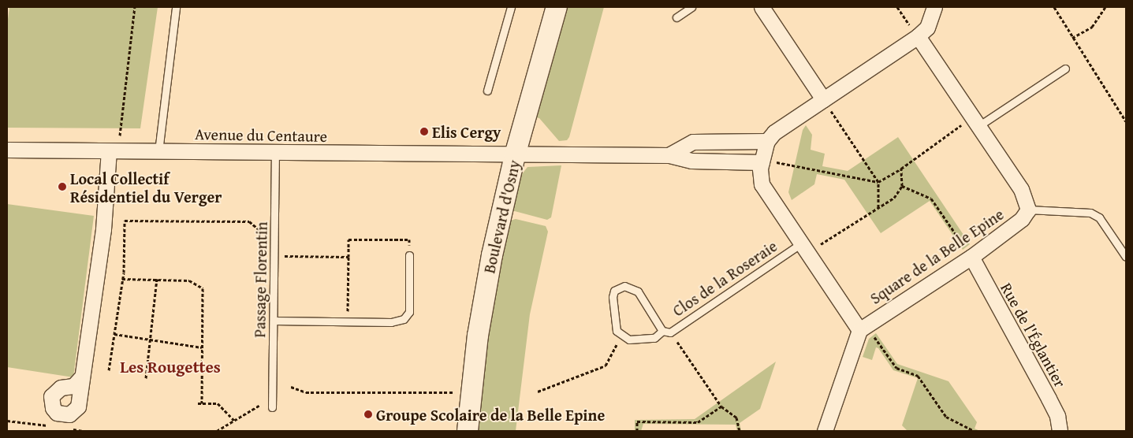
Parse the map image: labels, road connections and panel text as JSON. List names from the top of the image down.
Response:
{
  "streets": {
    "main road": ["Boulevard d'Osny"],
    "street": ["Avenue du Centaure", "Square de la Belle Epine", "Rue de l'Églantier"],
    "lane": ["Clos de la Roseraie", "Passage Florentin"]
  },
  "crossings": [
    ["Avenue du Centaure", "Boulevard d'Osny"],
    ["Avenue du Centaure", "Passage Florentin"],
    ["Square de la Belle Epine", "Rue de l'Églantier"]
  ],
  "districts": ["Les Rougettes"],
  "places": ["Elis Cergy", "Local Collectif Résidentiel du Verger", "Groupe Scolaire de la Belle Epine"]
}
